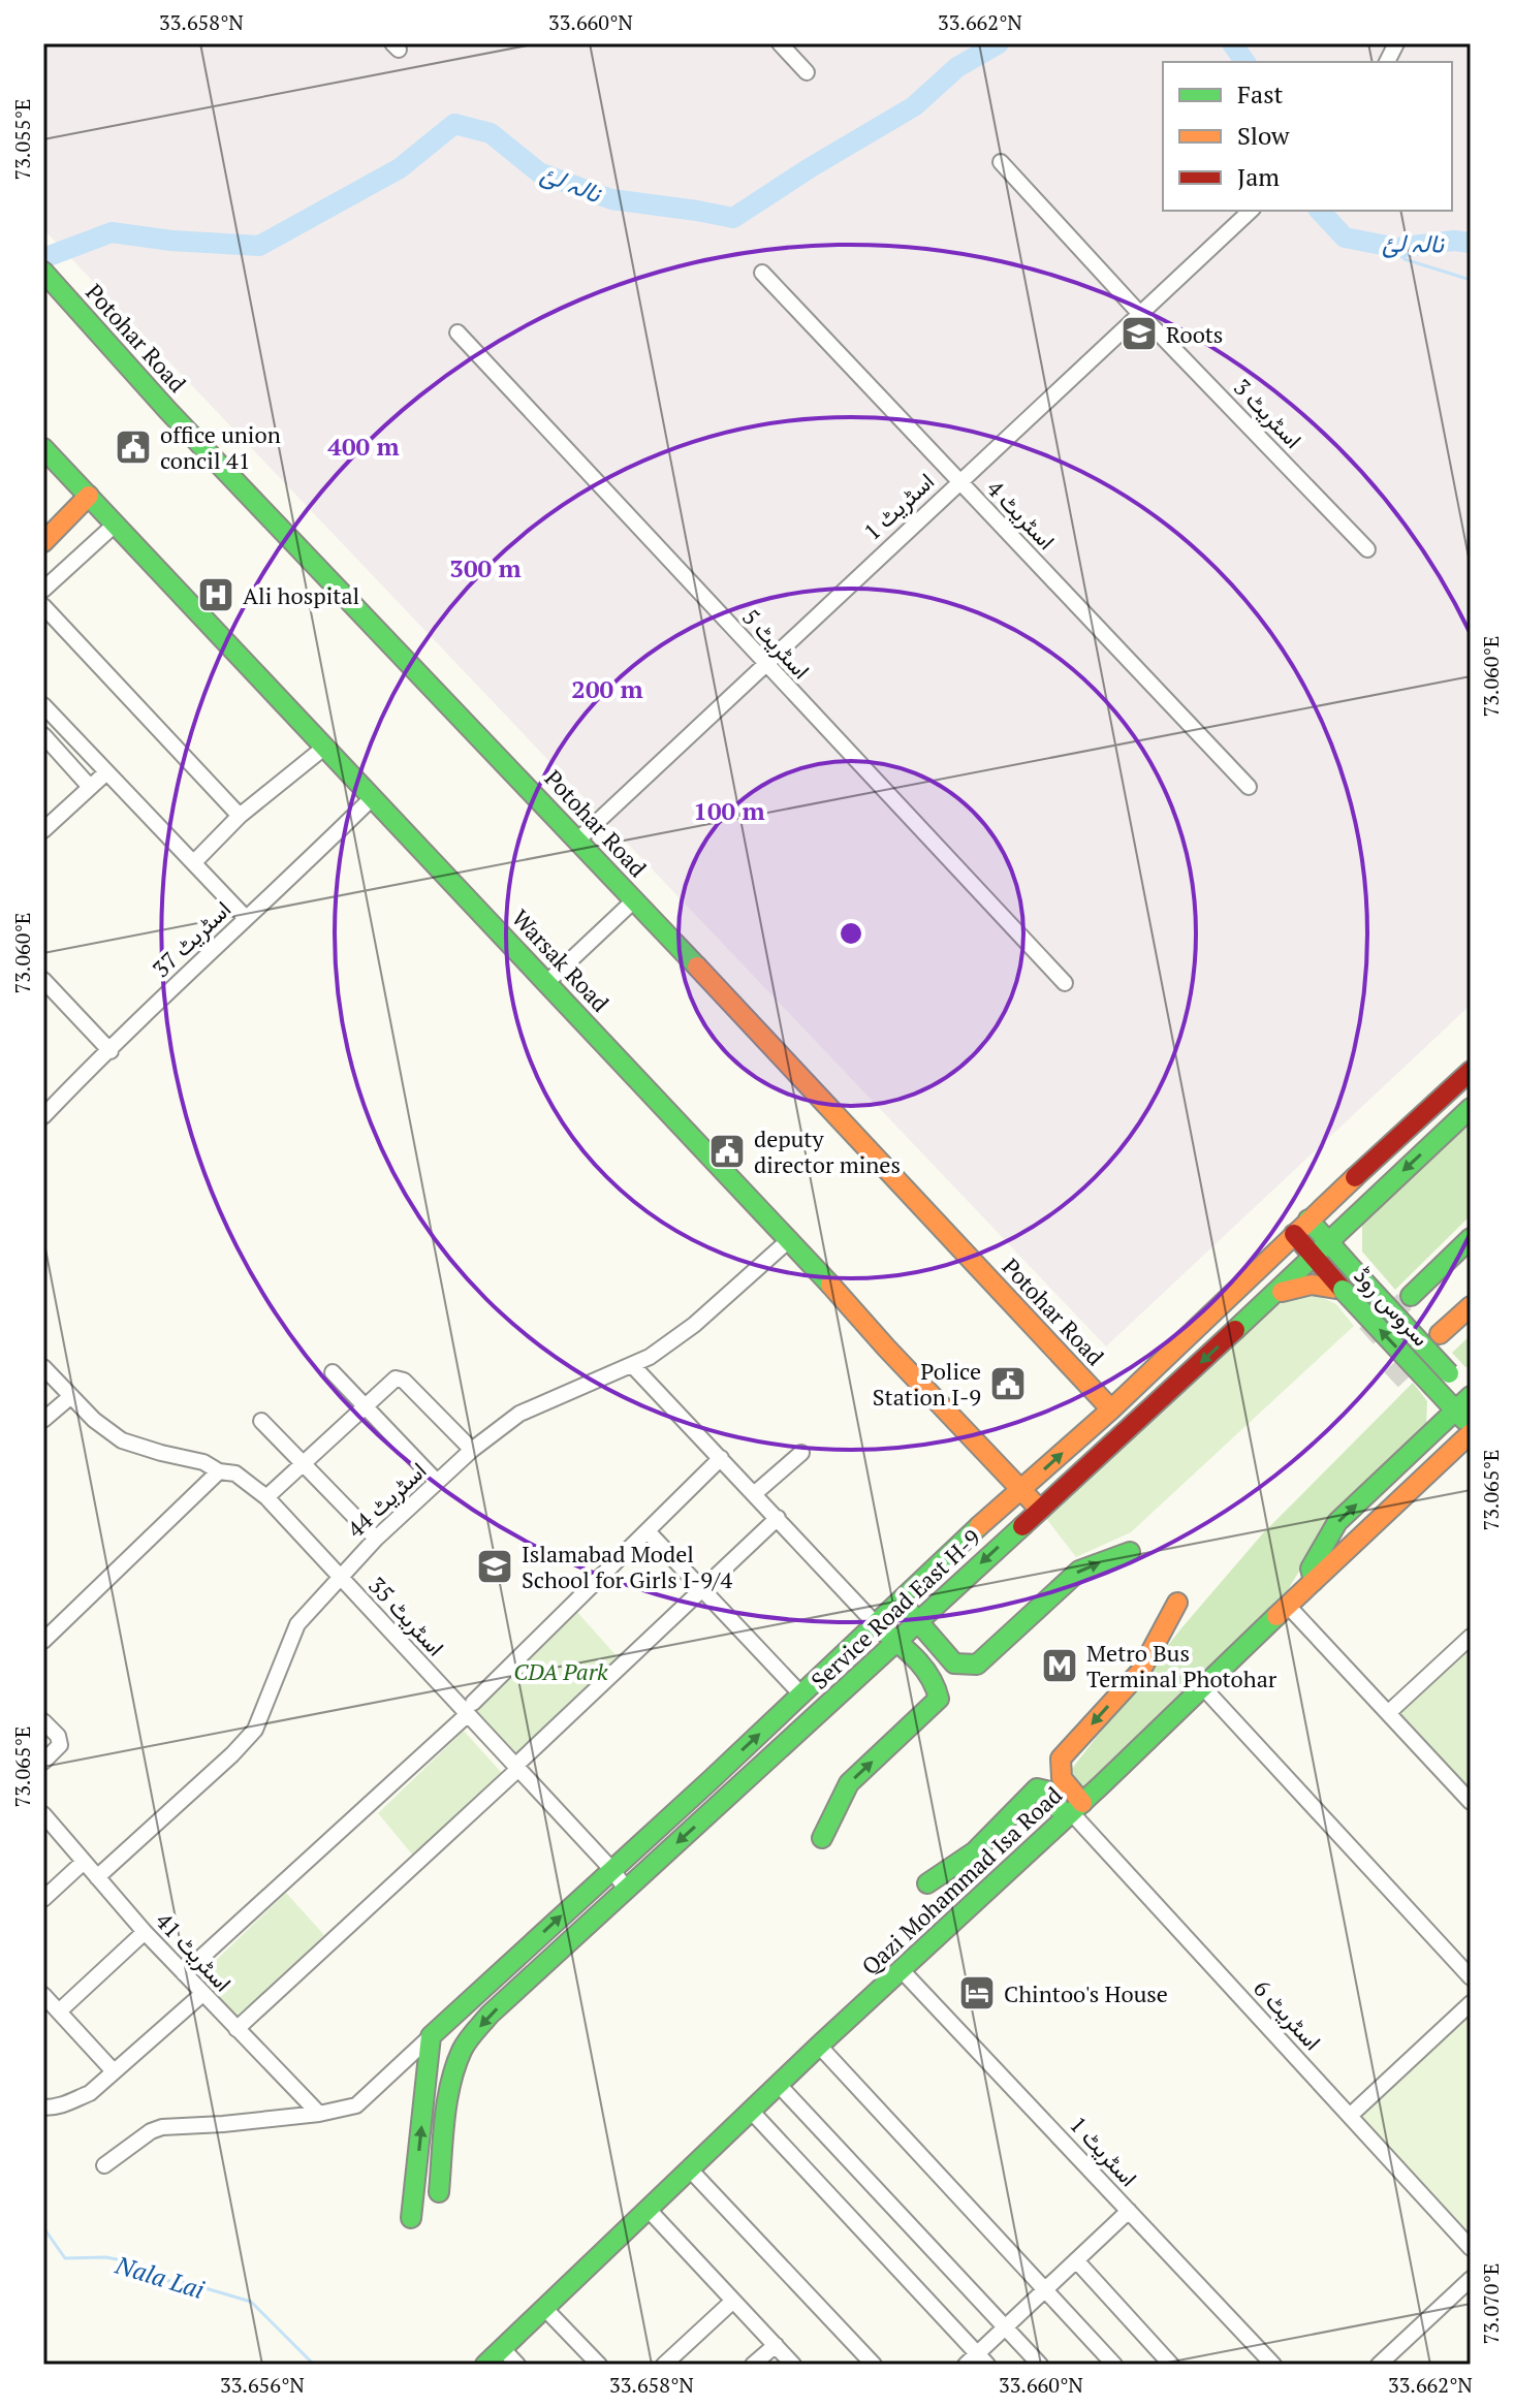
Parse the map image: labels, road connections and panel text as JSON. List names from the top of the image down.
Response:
{
  "streets": {
    "street": [
      "Potohar Road",
      "اسٹریٹ 3",
      "اسٹریٹ 1",
      "اسٹریٹ 4",
      "اسٹریٹ 5",
      "اسٹریٹ 37",
      "Warsak Road",
      "سروس روڈ",
      "اسٹریٹ 44",
      "Service Road East H-9",
      "اسٹریٹ 35",
      "Qazi Mohammad Isa Road",
      "اسٹریٹ 41",
      "اسٹریٹ 6"
    ]
  },
  "crossings": [
    ["Potohar Road", "اسٹریٹ 1"],
    ["Potohar Road", "Service Road East H-9"],
    ["اسٹریٹ 3", "اسٹریٹ 1"],
    ["اسٹریٹ 1", "اسٹریٹ 4"],
    ["اسٹریٹ 1", "اسٹریٹ 5"],
    ["اسٹریٹ 1", "Qazi Mohammad Isa Road"],
    ["اسٹریٹ 37", "Warsak Road"],
    ["Warsak Road", "اسٹریٹ 44"],
    ["Warsak Road", "Service Road East H-9"],
    ["سروس روڈ", "Service Road East H-9"],
    ["سروس روڈ", "Qazi Mohammad Isa Road"],
    ["اسٹریٹ 44", "اسٹریٹ 35"],
    ["اسٹریٹ 44", "اسٹریٹ 41"],
    ["Service Road East H-9", "اسٹریٹ 35"],
    ["Qazi Mohammad Isa Road", "اسٹریٹ 6"]
  ],
  "water": ["نالہ لئ", "Nala Lai"],
  "parks": ["CDA Park"],
  "places": {
    "school or university": ["Roots", "Islamabad Model School for Girls I-9/4"],
    "public building": ["office union concil 41", "deputy director mines", "Police Station I-9"],
    "hospital": ["Ali hospital"],
    "metro station": ["Metro Bus Terminal Photohar"],
    "hotel": ["Chintoo's House"]
  },
  "legend": ["Fast", "Slow", "Jam"],
  "coordinates": [
    "33.658°N",
    "33.660°N",
    "33.662°N",
    "73.055°E",
    "73.060°E",
    "73.065°E",
    "73.070°E",
    "33.656°N"
  ],
  "rings": [
    "400 m",
    "300 m",
    "200 m",
    "100 m"
  ]
}
